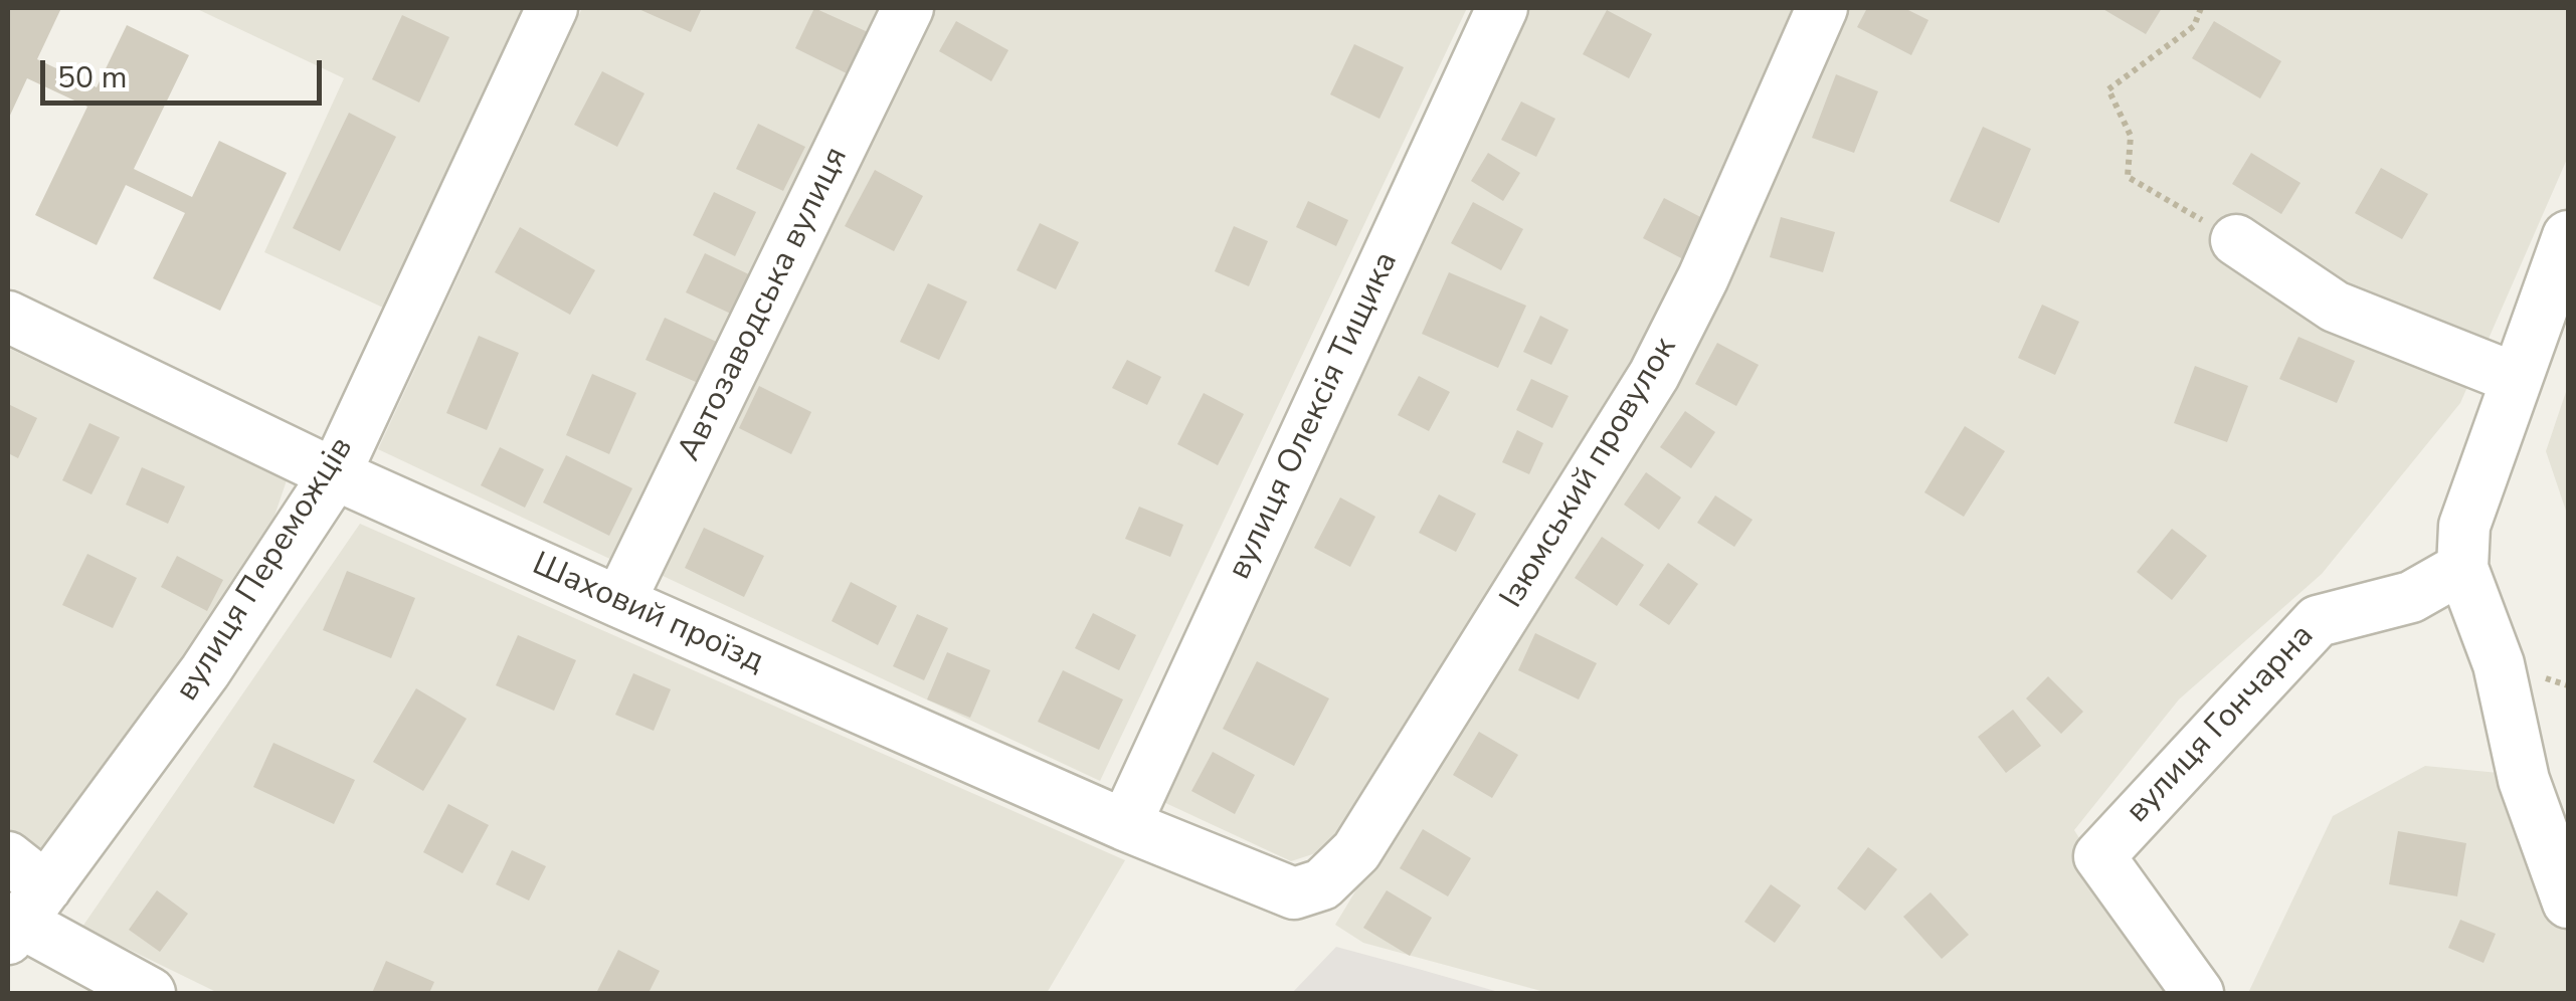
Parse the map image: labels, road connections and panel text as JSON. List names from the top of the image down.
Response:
{
  "streets": {
    "street": [
      "Автозаводська вулиця",
      "вулиця Олексія Тищика",
      "Ізюмський провулок",
      "вулиця Переможців",
      "Шаховий проїзд",
      "вулиця Гончарна"
    ]
  },
  "crossings": [
    ["Автозаводська вулиця", "Шаховий проїзд"],
    ["вулиця Олексія Тищика", "Шаховий проїзд"],
    ["Ізюмський провулок", "Шаховий проїзд"],
    ["вулиця Переможців", "Шаховий проїзд"]
  ],
  "scale_bar": "50 m"
}
